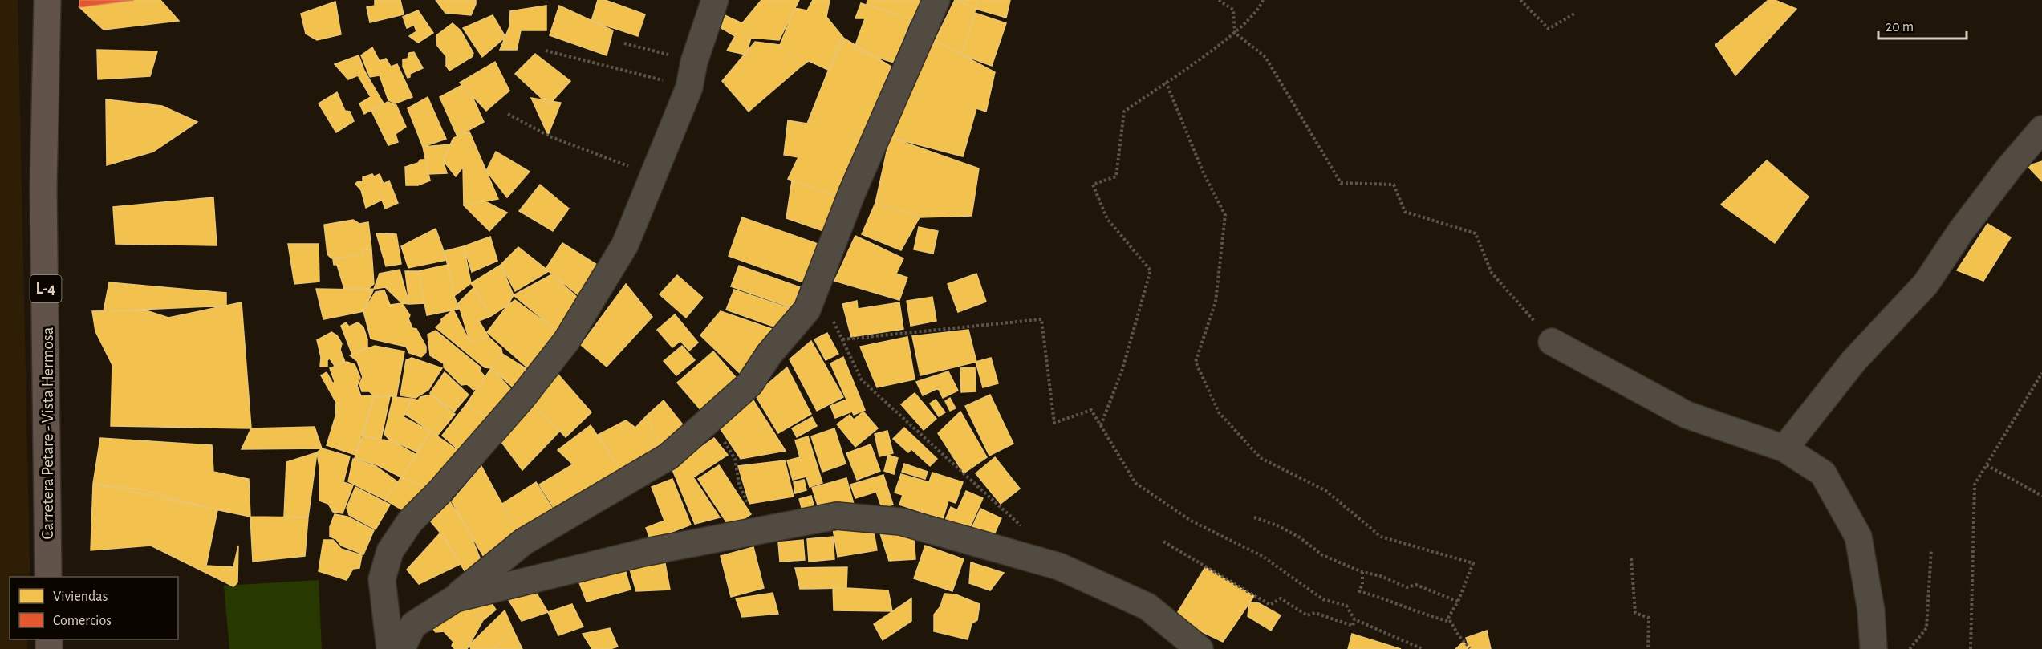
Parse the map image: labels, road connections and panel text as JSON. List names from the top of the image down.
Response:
{
  "streets": {
    "main road": ["L-4", "Carretera Petare - Vista Hermosa"]
  },
  "legend": ["Viviendas", "Comercios"],
  "scale_bar": "20 m"
}
